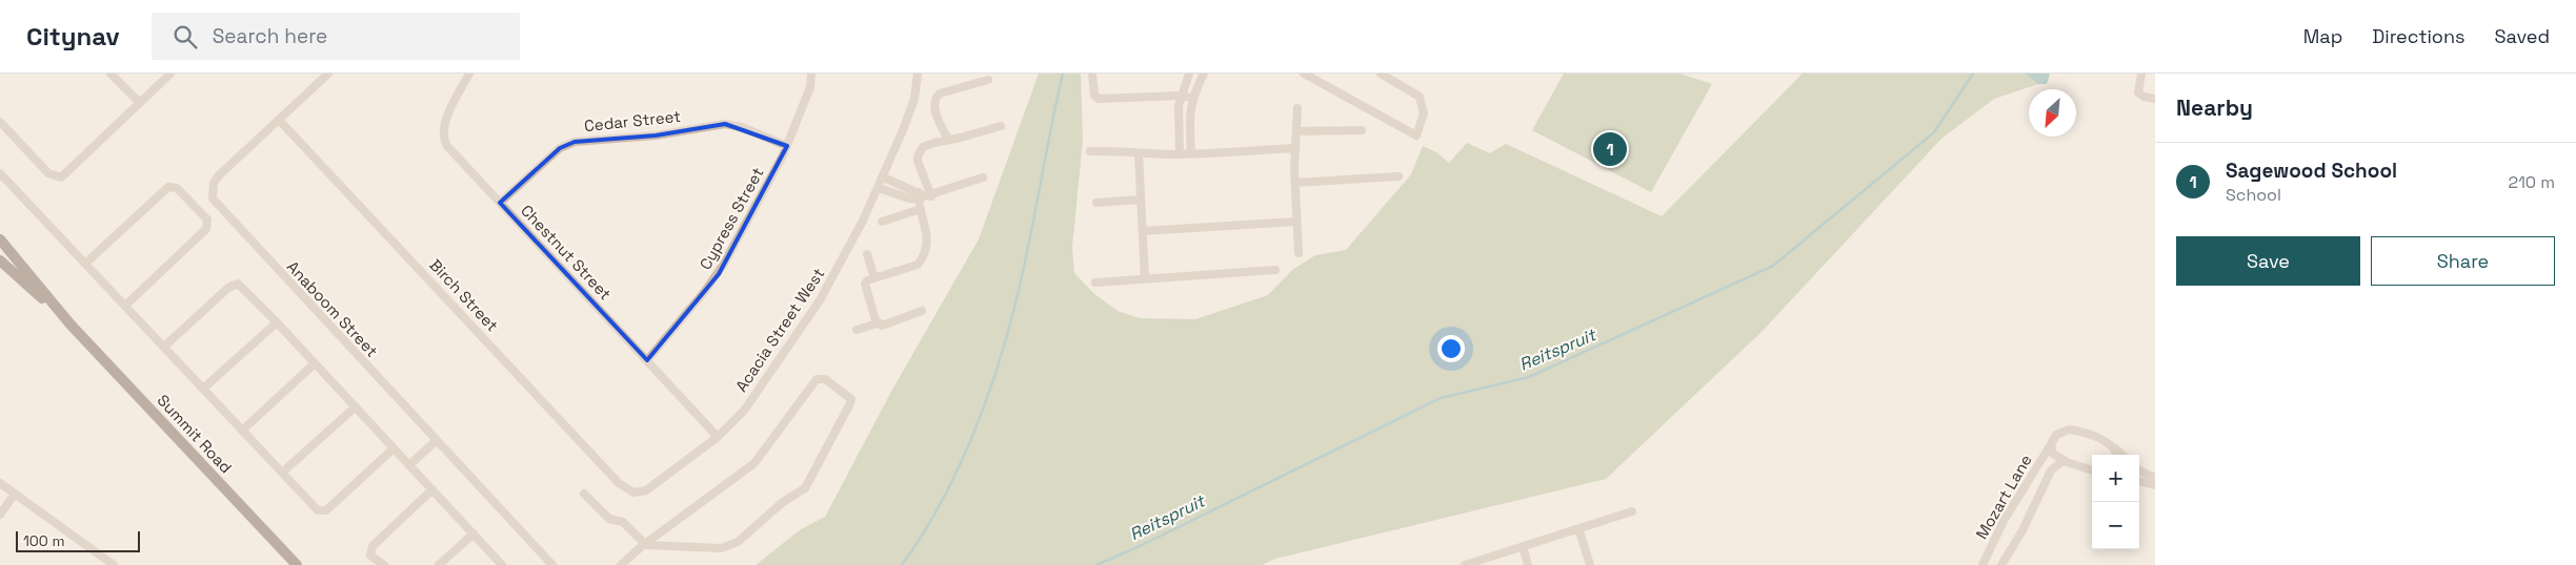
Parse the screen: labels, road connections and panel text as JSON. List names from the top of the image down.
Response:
{
  "streets": {
    "main road": ["Summit Road"],
    "street": [
      "Cedar Street",
      "Cypress Street",
      "Chestnut Street",
      "Birch Street",
      "Anaboom Street",
      "Acacia Street West",
      "Mozart Lane"
    ]
  },
  "crossings": [
    ["Cedar Street", "Cypress Street"],
    ["Cedar Street", "Chestnut Street"],
    ["Cypress Street", "Chestnut Street"],
    ["Chestnut Street", "Acacia Street West"],
    ["Birch Street", "Anaboom Street"],
    ["Birch Street", "Acacia Street West"]
  ],
  "water": ["Reitspruit"],
  "scale_bar": "100 m",
  "north": "bottom left",
  "page": {
    "header": "Citynav",
    "search": "Search here",
    "nav": ["Map", "Directions", "Saved"],
    "heading": "Nearby",
    "pins": "1",
    "list": [
      {
        "mark": "1",
        "name": "Sagewood School",
        "note": "School",
        "value": "210 m"
      }
    ],
    "buttons": ["Save", "Share"],
    "map_buttons": ["+", "−"],
    "scale": "100 m"
  }
}
